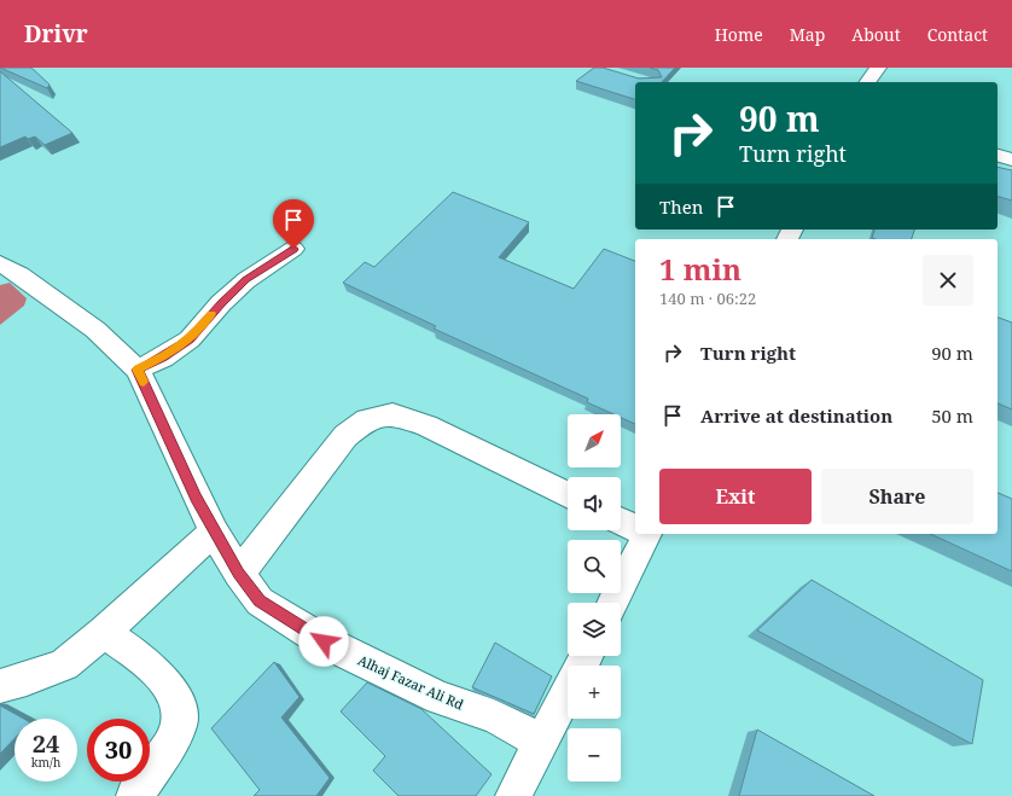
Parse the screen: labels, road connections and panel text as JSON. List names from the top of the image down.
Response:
{
  "streets": {
    "street": ["Alhaj Fazar Ali Rd"]
  },
  "north": "top right",
  "page": {
    "header": "Drivr",
    "nav": [
      "Home",
      "Map",
      "About",
      "Contact"
    ],
    "turn": ["90 m", "Turn right"],
    "then": "Then",
    "heading": ["1 min", "140 m · 06:22"],
    "list": [
      {
        "name": "Turn right",
        "value": "90 m"
      },
      {
        "name": "Arrive at destination",
        "value": "50 m"
      }
    ],
    "map_buttons": ["+", "−"],
    "buttons": ["Exit", "Share"],
    "speed": "24 km/h",
    "limit": "30"
  }
}
